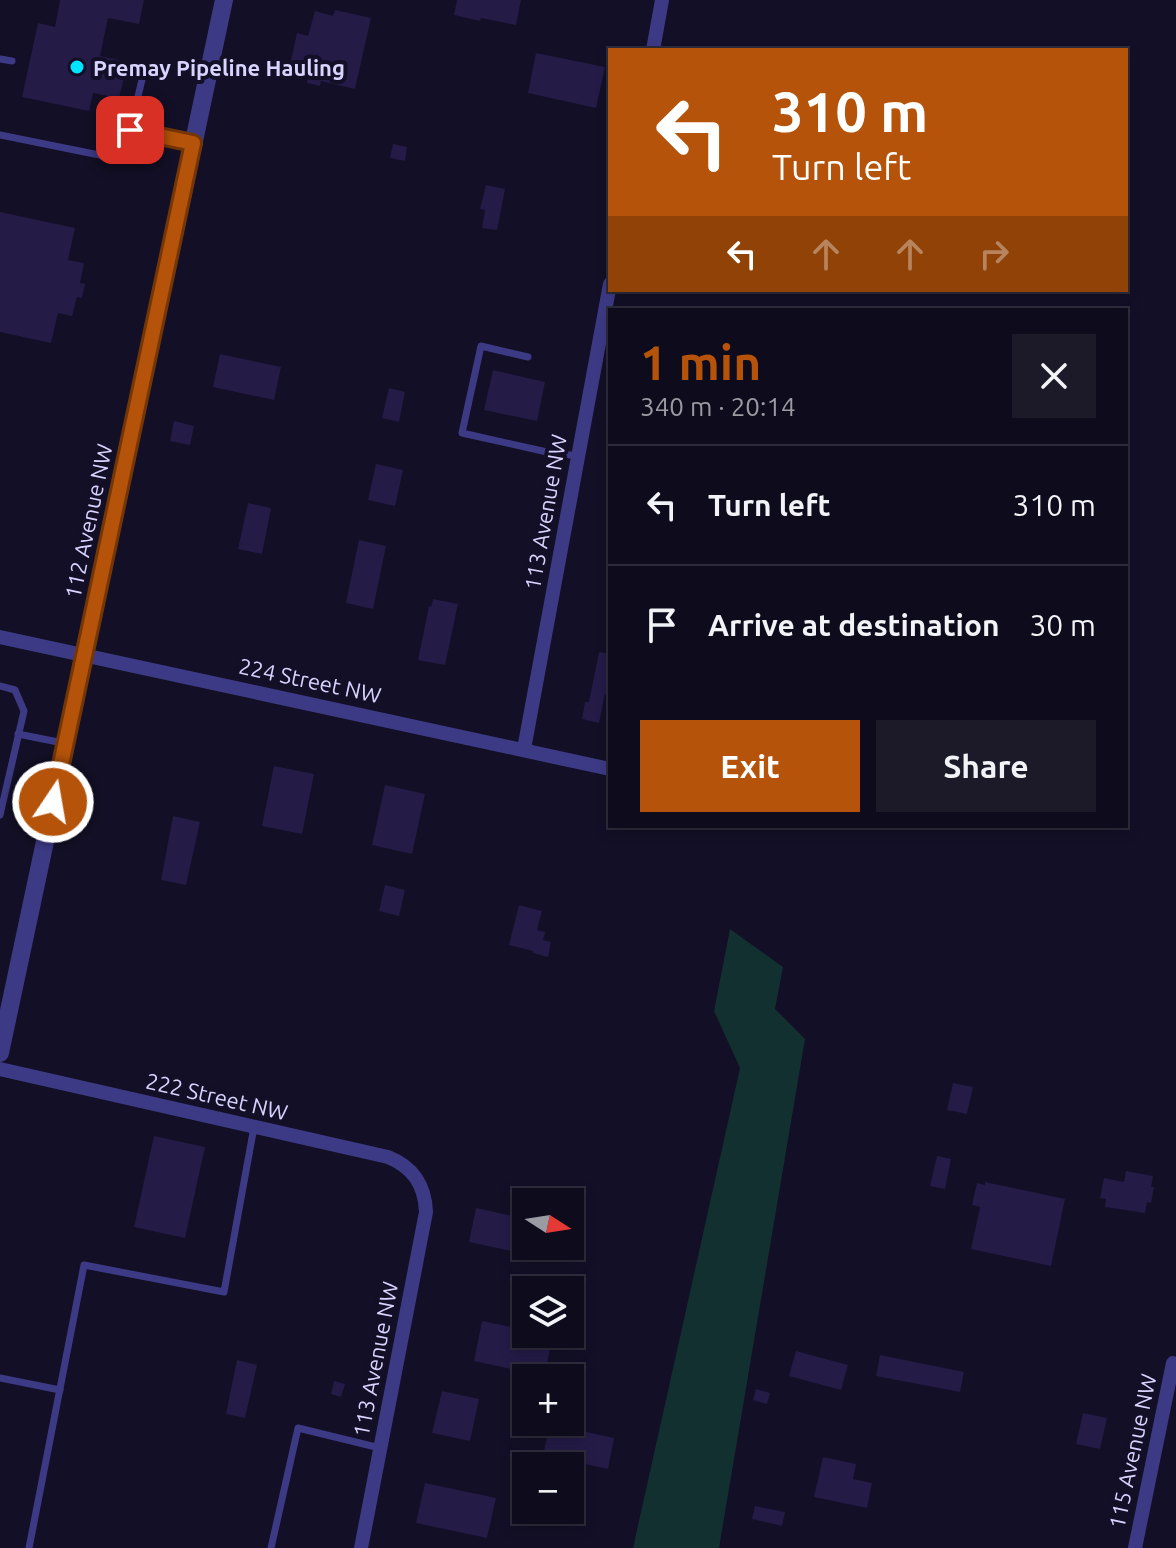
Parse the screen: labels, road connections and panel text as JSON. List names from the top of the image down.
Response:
{
  "streets": {
    "street": [
      "113 Avenue NW",
      "112 Avenue NW",
      "224 Street NW",
      "222 Street NW",
      "115 Avenue NW"
    ]
  },
  "crossings": [
    ["113 Avenue NW", "224 Street NW"],
    ["113 Avenue NW", "222 Street NW"],
    ["112 Avenue NW", "224 Street NW"]
  ],
  "places": ["Premay Pipeline Hauling"],
  "north": "right",
  "page": {
    "turn": ["310 m", "Turn left"],
    "heading": ["1 min", "340 m · 20:14"],
    "list": [
      {
        "name": "Turn left",
        "value": "310 m"
      },
      {
        "name": "Arrive at destination",
        "value": "30 m"
      }
    ],
    "buttons": ["Exit", "Share"],
    "map_buttons": ["+", "−"]
  }
}
